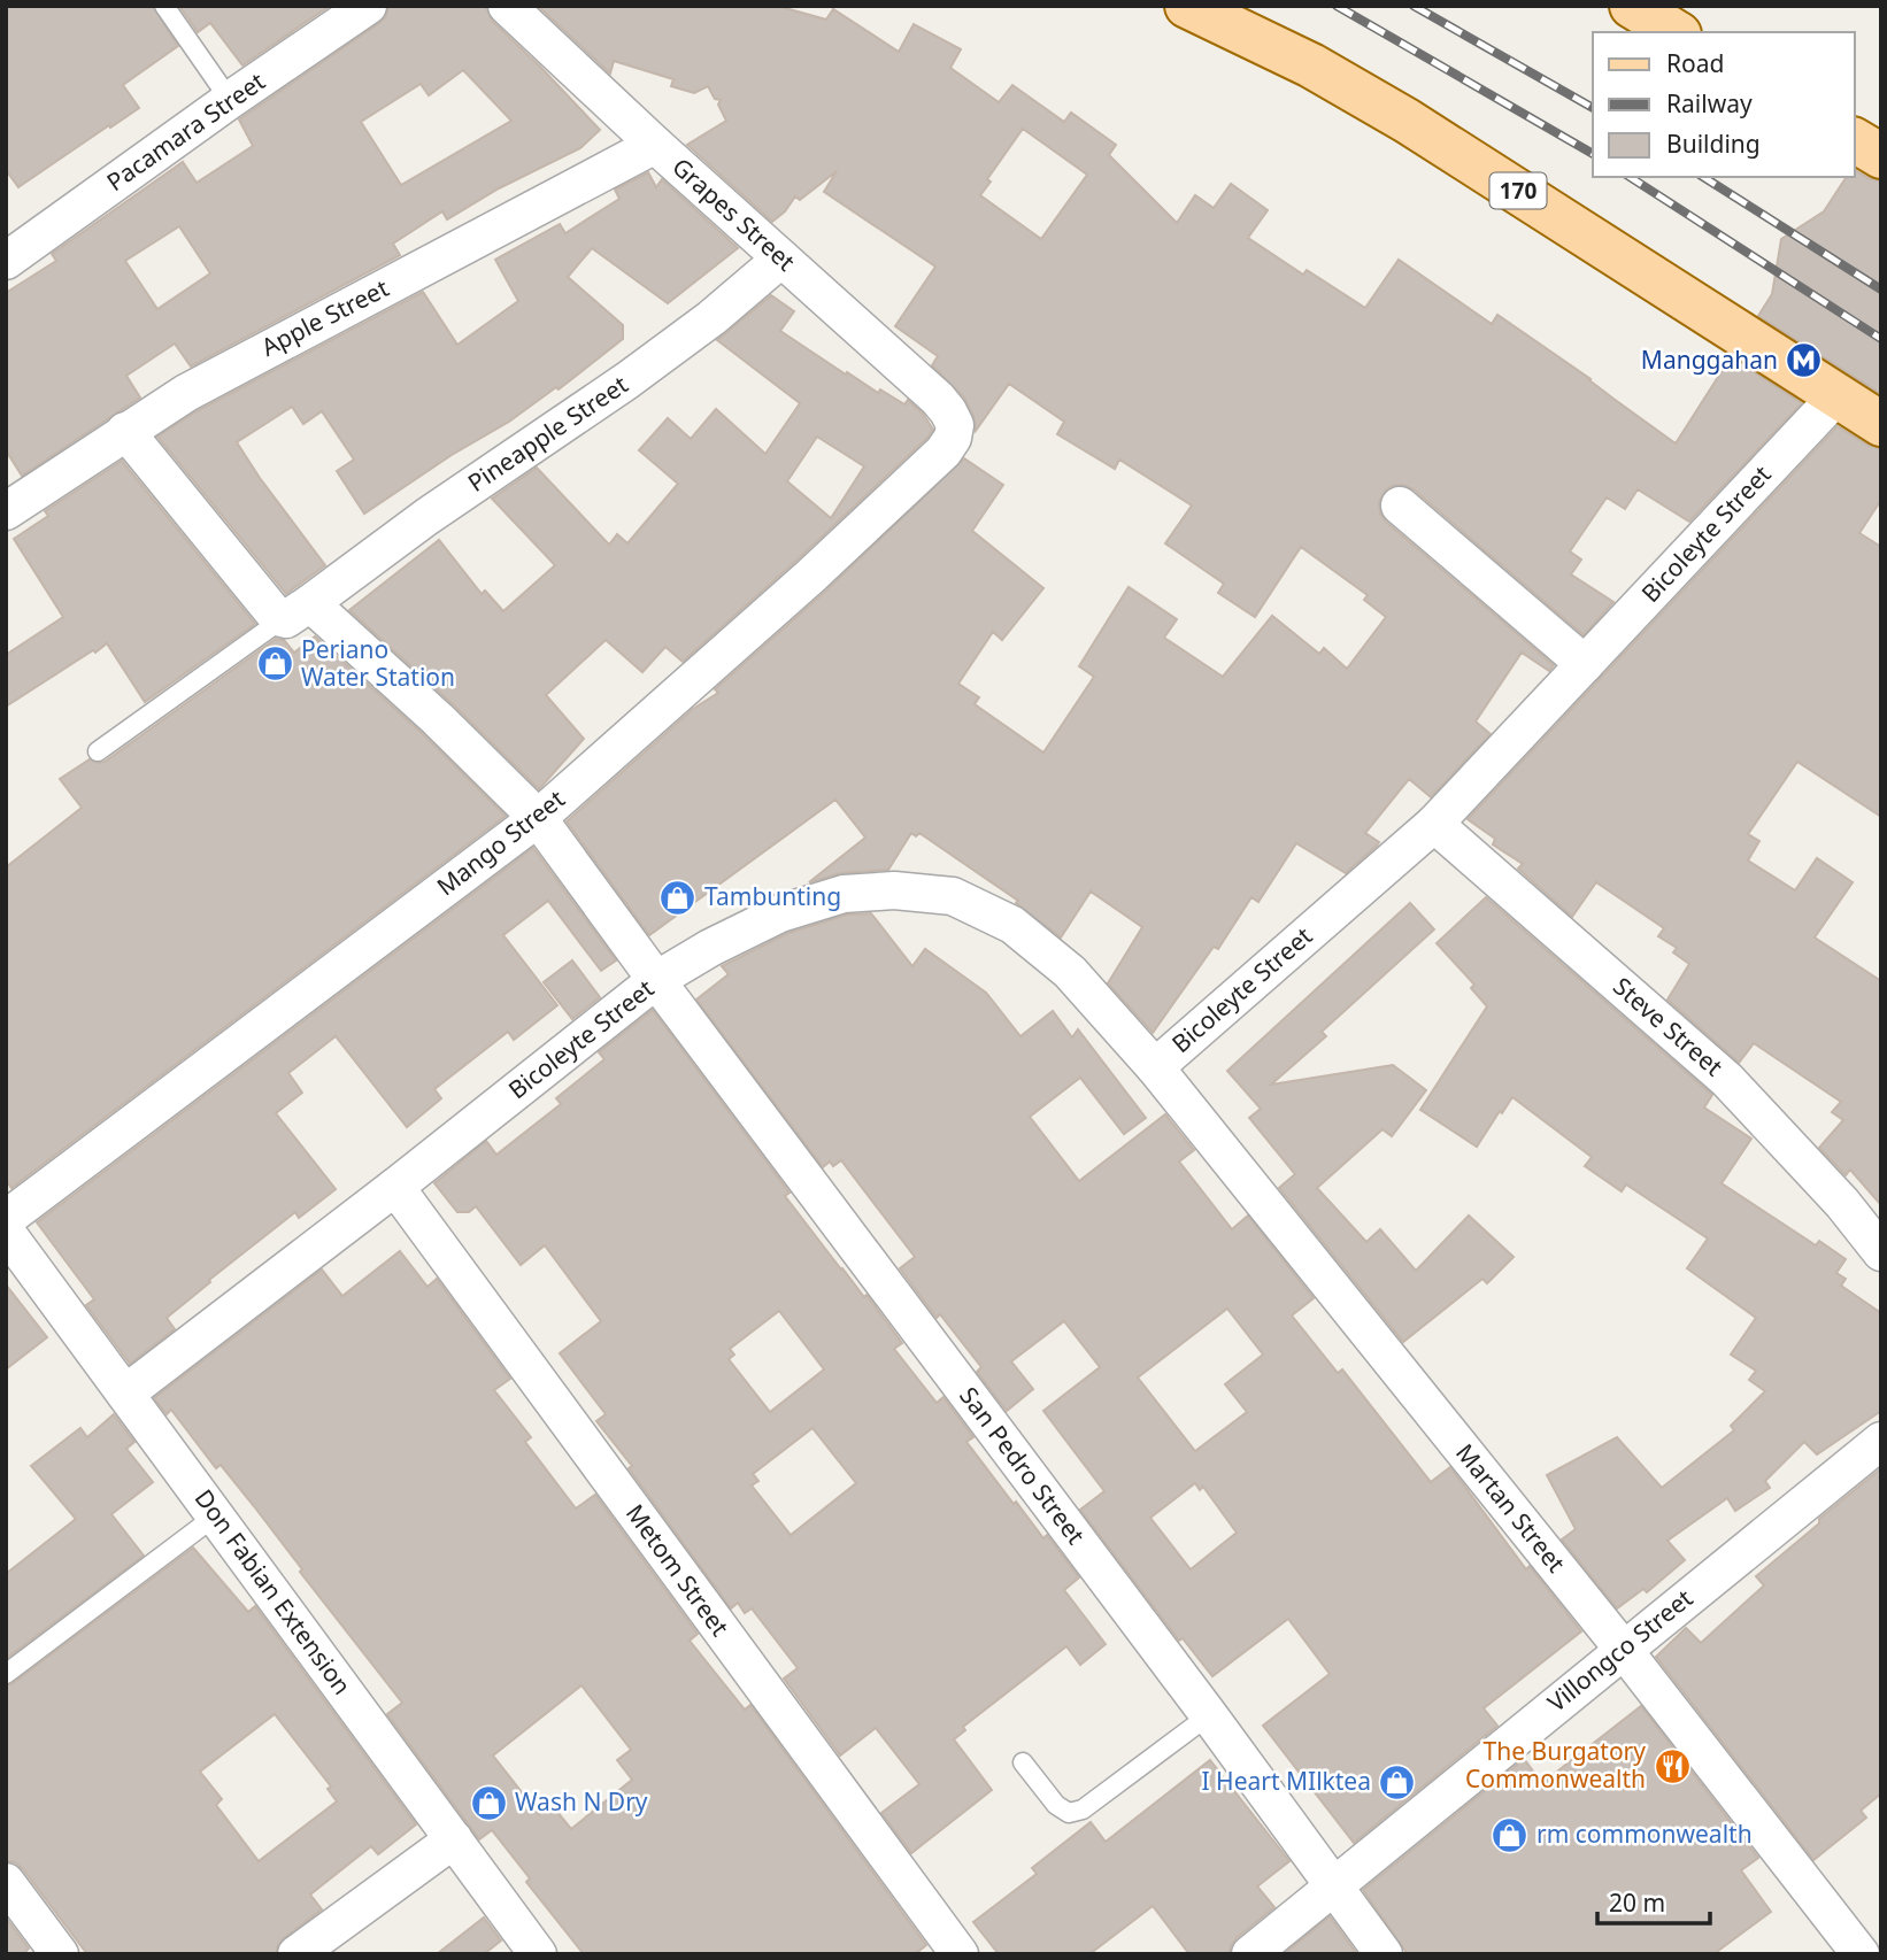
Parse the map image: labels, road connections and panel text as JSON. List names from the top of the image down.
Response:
{
  "streets": {
    "main road": ["170"],
    "street": [
      "Pacamara Street",
      "Grapes Street",
      "Apple Street",
      "Pineapple Street",
      "Bicoleyte Street",
      "Mango Street",
      "Steve Street",
      "San Pedro Street",
      "Martan Street",
      "Metom Street",
      "Don Fabian Extension",
      "Villongco Street"
    ]
  },
  "crossings": [
    ["170", "Bicoleyte Street"],
    ["Grapes Street", "Apple Street"],
    ["Grapes Street", "Pineapple Street"],
    ["Grapes Street", "Mango Street"],
    ["Apple Street", "San Pedro Street"],
    ["Pineapple Street", "San Pedro Street"],
    ["Bicoleyte Street", "Steve Street"],
    ["Bicoleyte Street", "San Pedro Street"],
    ["Bicoleyte Street", "Martan Street"],
    ["Bicoleyte Street", "Metom Street"],
    ["Bicoleyte Street", "Don Fabian Extension"],
    ["Mango Street", "San Pedro Street"],
    ["San Pedro Street", "Villongco Street"],
    ["Martan Street", "Villongco Street"]
  ],
  "places": {
    "metro station": ["Manggahan"],
    "shop": [
      "Periano Water Station",
      "Tambunting",
      "I Heart MIlktea",
      "Wash N Dry",
      "rm commonwealth"
    ],
    "restaurant": ["The Burgatory Commonwealth"]
  },
  "legend": ["Road", "Railway", "Building"],
  "scale_bar": "20 m"
}
